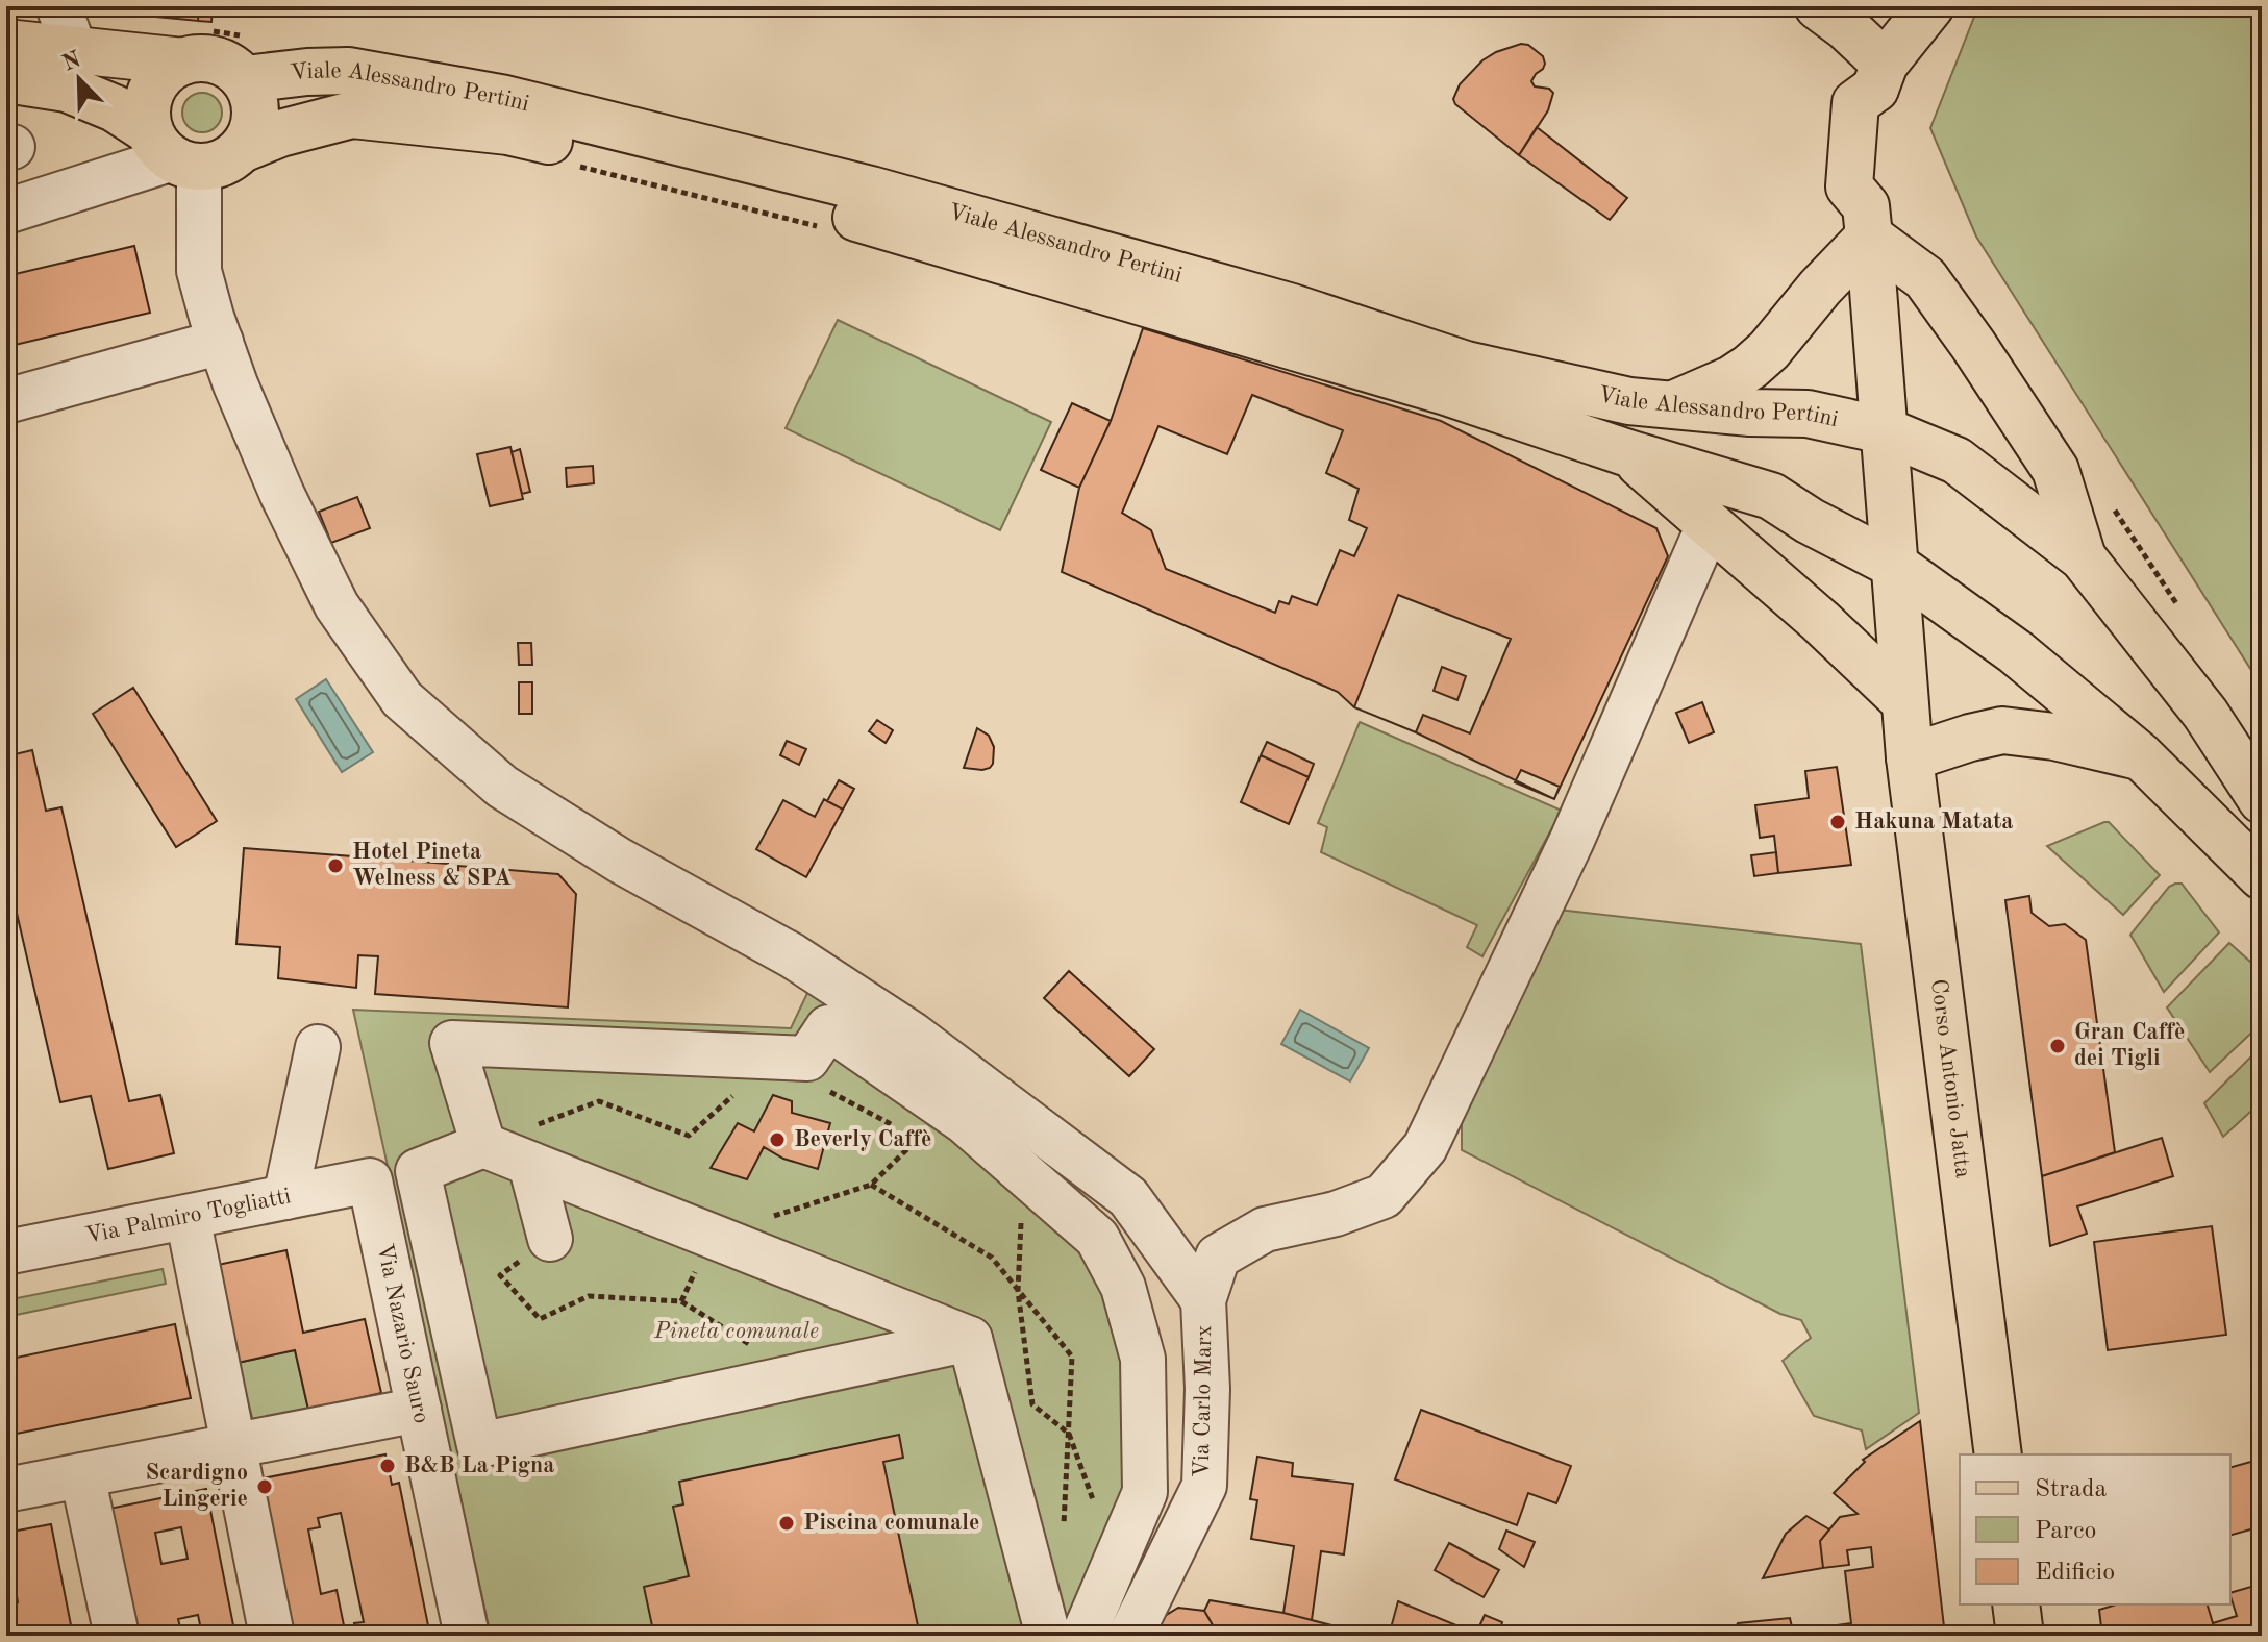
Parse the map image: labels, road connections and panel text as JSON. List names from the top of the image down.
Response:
{
  "streets": {
    "main road": ["Viale Alessandro Pertini", "Corso Antonio Jatta"],
    "street": ["Via Palmiro Togliatti", "Via Nazario Sauro", "Via Carlo Marx"]
  },
  "crossings": [
    ["Viale Alessandro Pertini", "Corso Antonio Jatta"],
    ["Via Palmiro Togliatti", "Via Nazario Sauro"]
  ],
  "parks": ["Pineta comunale"],
  "places": [
    "Hakuna Matata",
    "Hotel Pineta Welness & SPA",
    "Gran Caffè dei Tigli",
    "Beverly Caffè",
    "B&B La Pigna",
    "Scardigno Lingerie",
    "Piscina comunale"
  ],
  "legend": ["Strada", "Parco", "Edificio"],
  "north": "top left"
}
